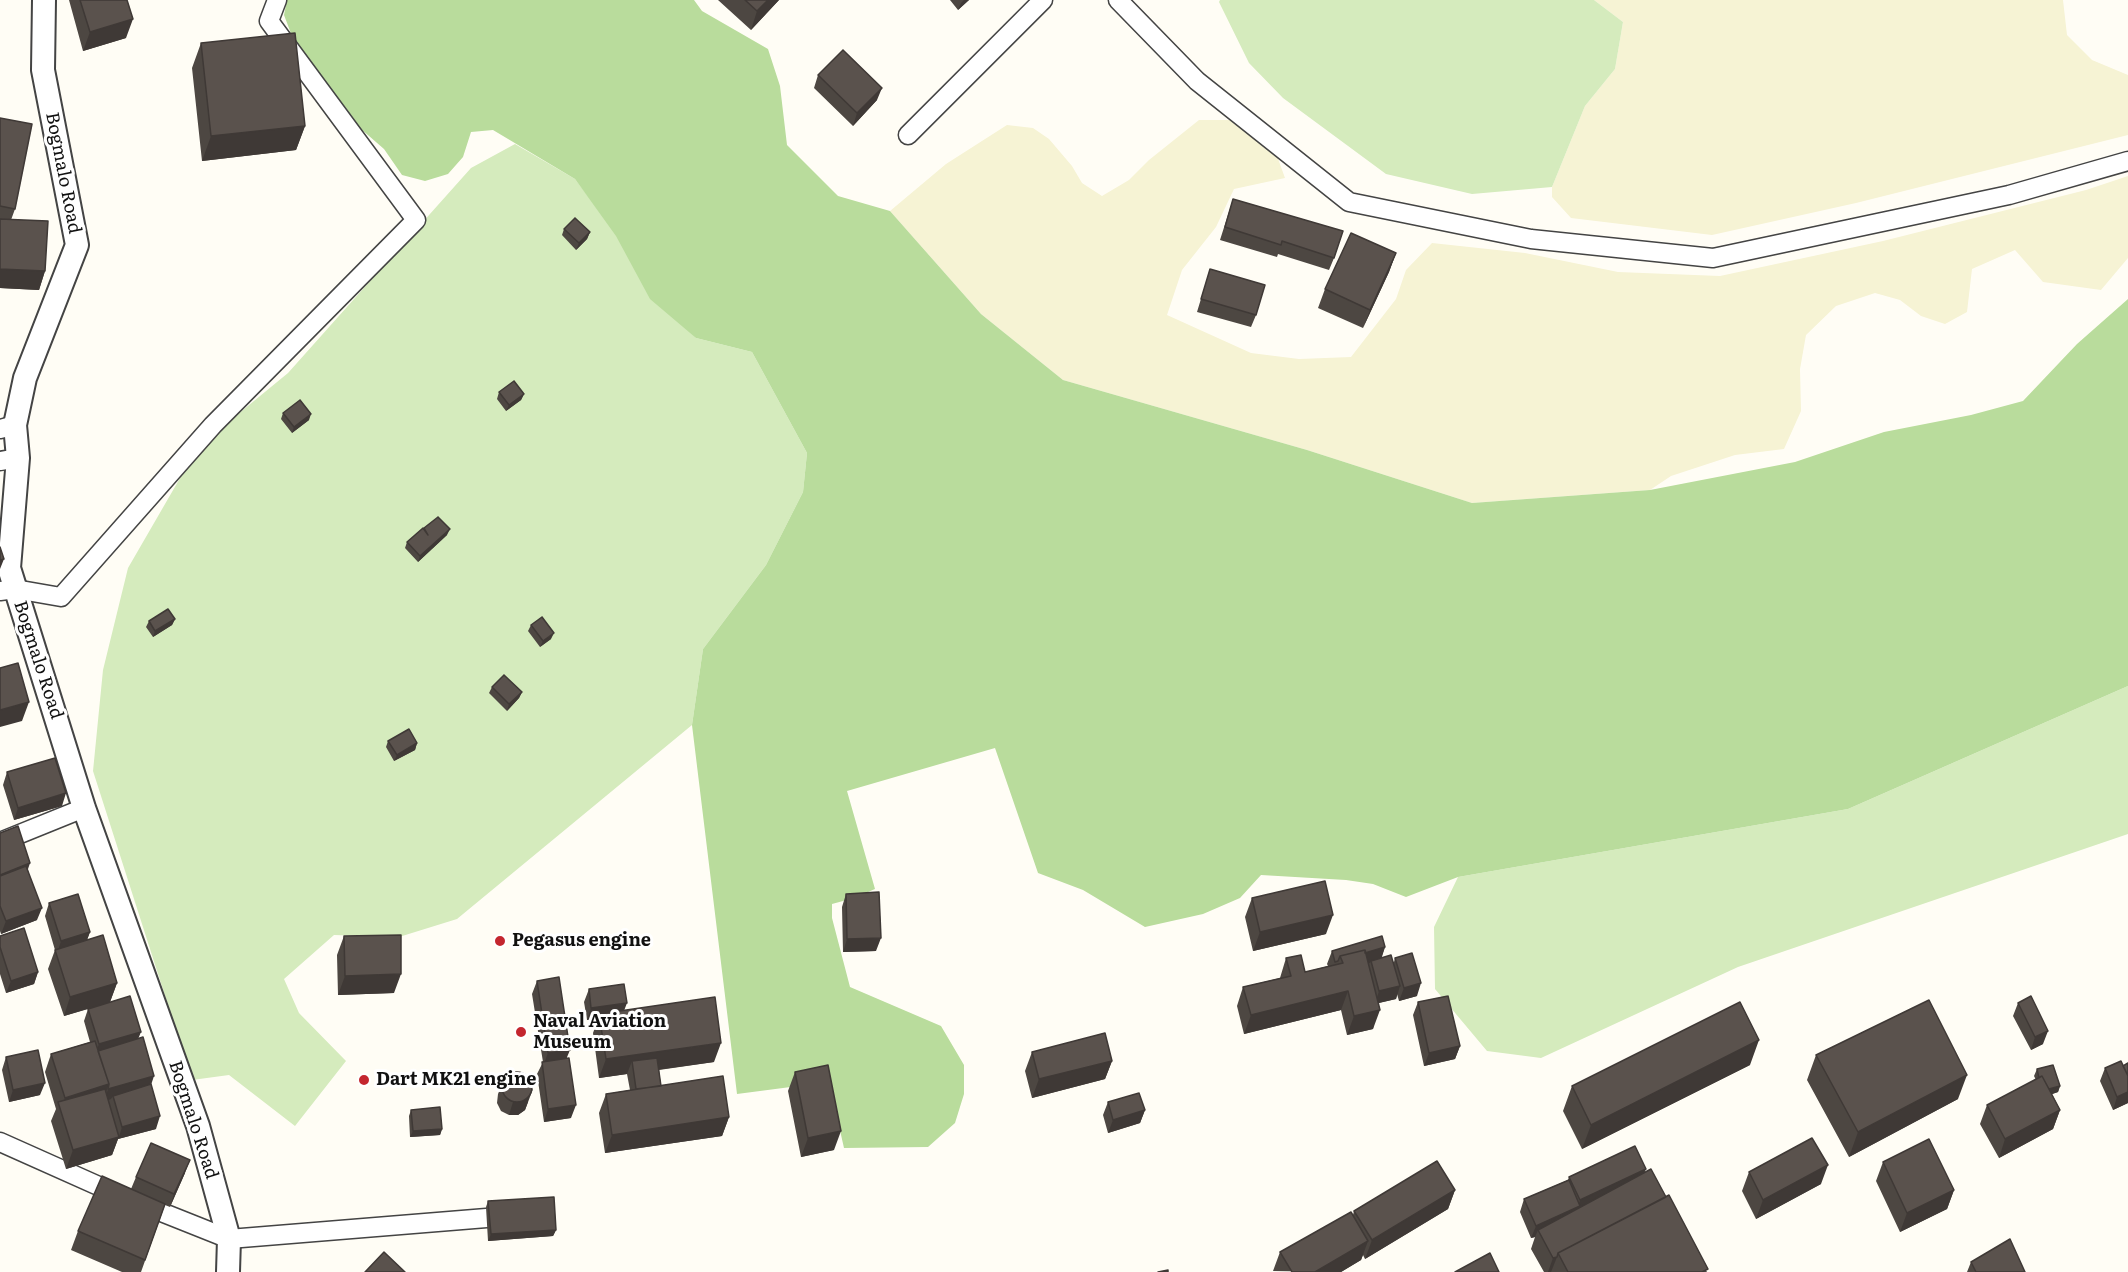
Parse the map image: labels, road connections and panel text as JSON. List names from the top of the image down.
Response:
{
  "streets": {
    "street": ["Bogmalo Road"]
  },
  "places": ["Pegasus engine", "Naval Aviation Museum", "Dart MK21 engine"]
}
